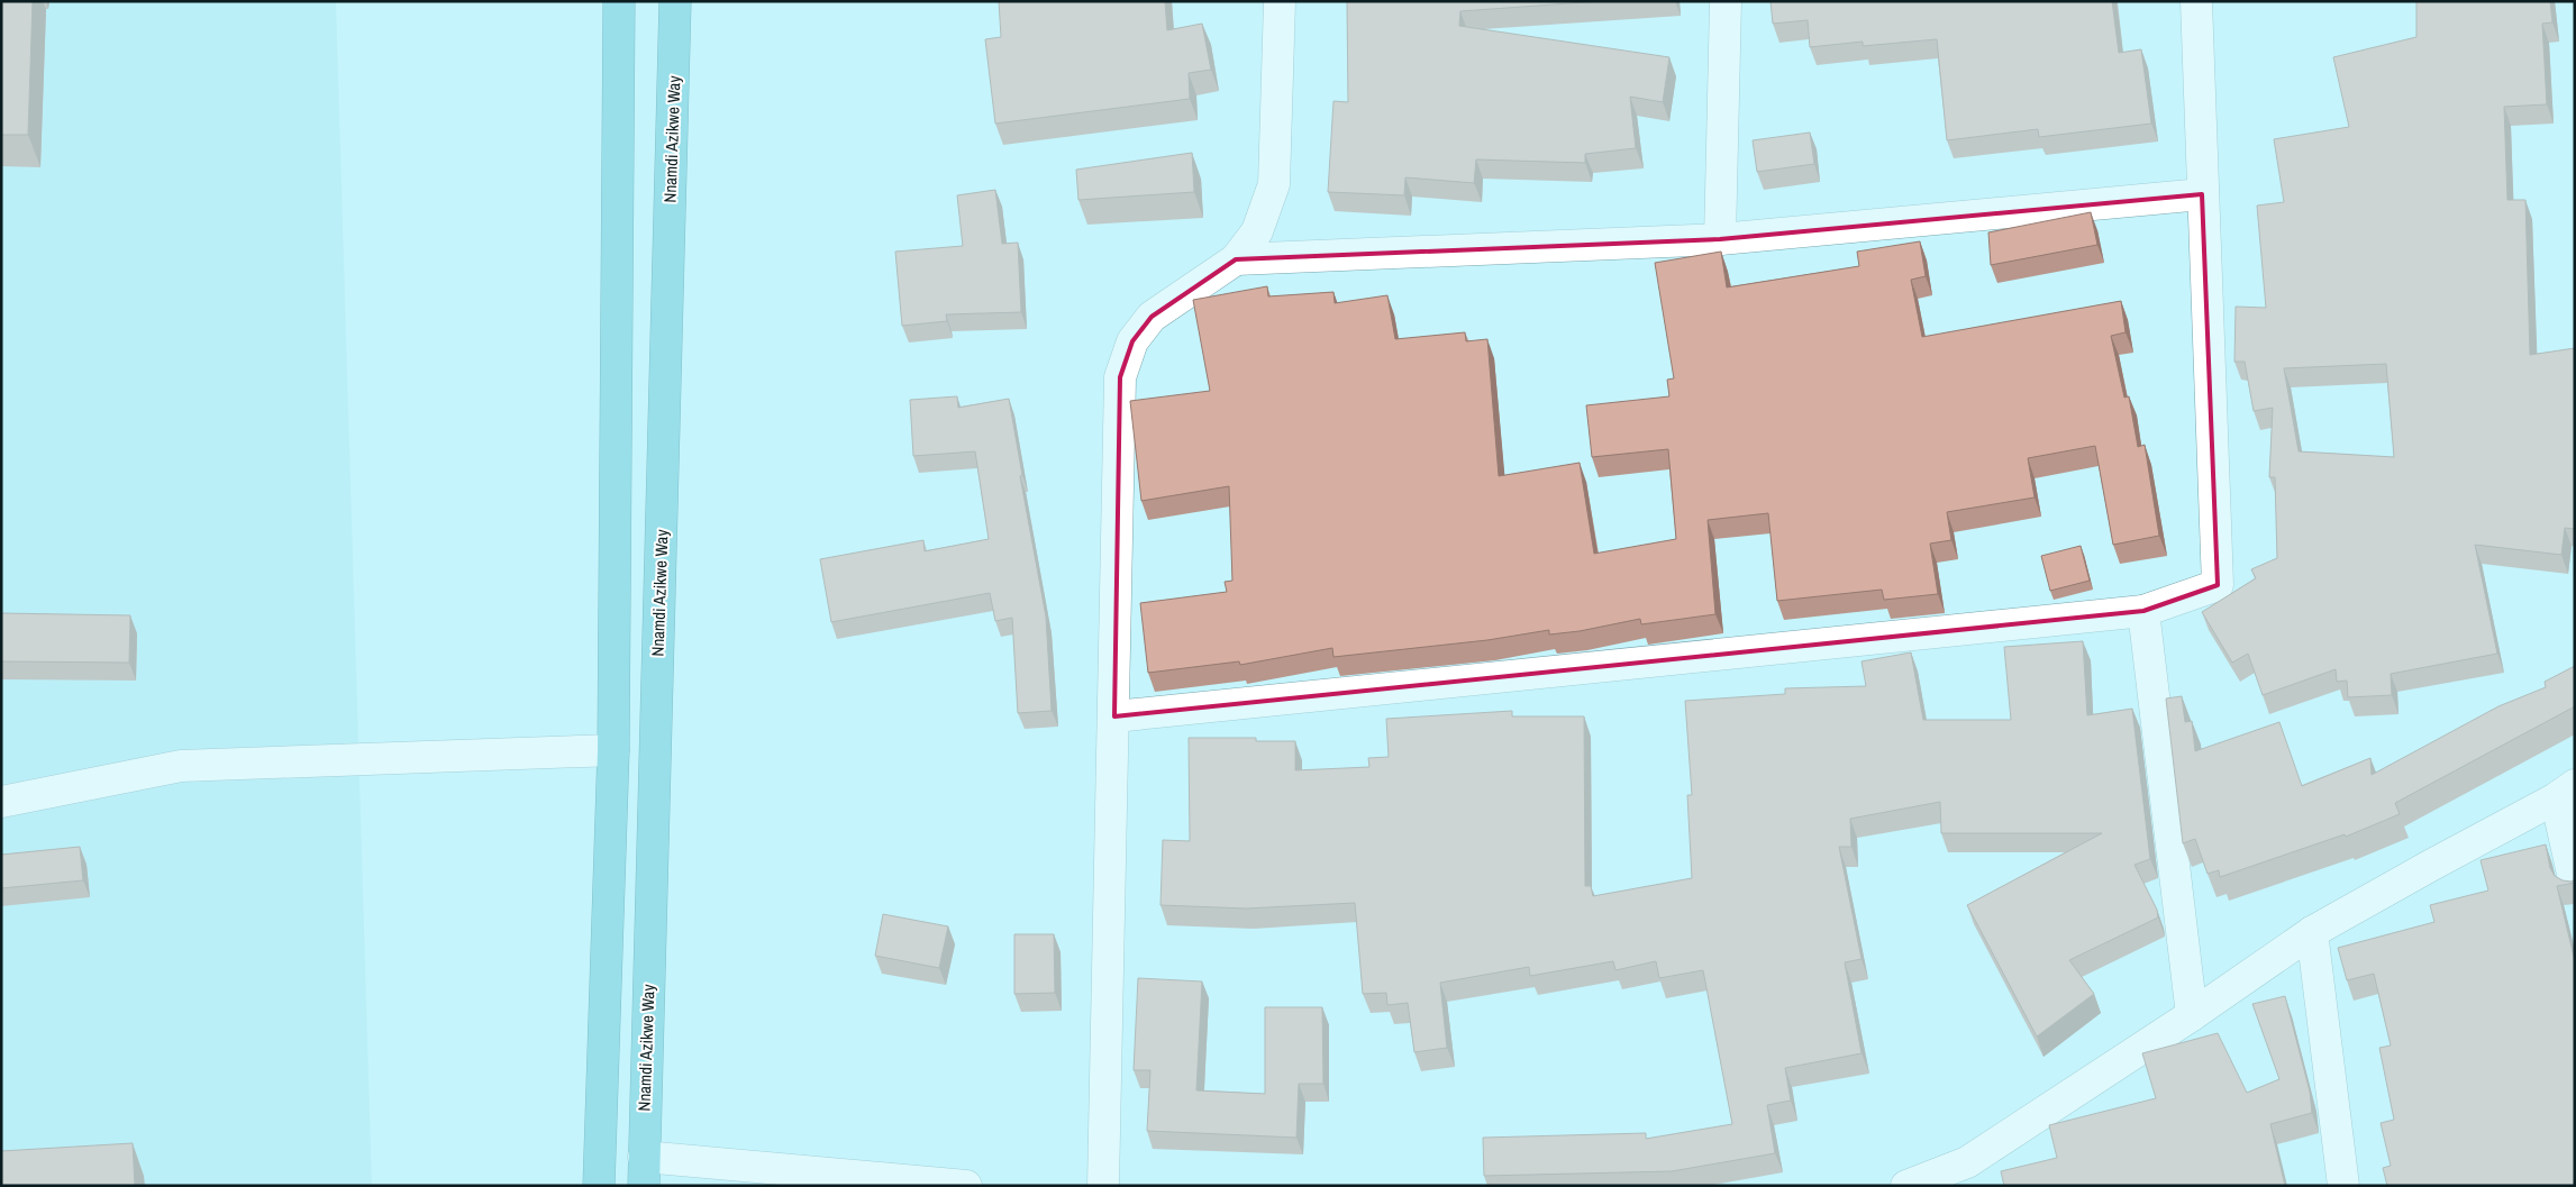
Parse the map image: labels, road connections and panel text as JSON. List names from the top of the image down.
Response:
{
  "streets": {
    "highway": ["Nnamdi Azikwe Way"]
  }
}
